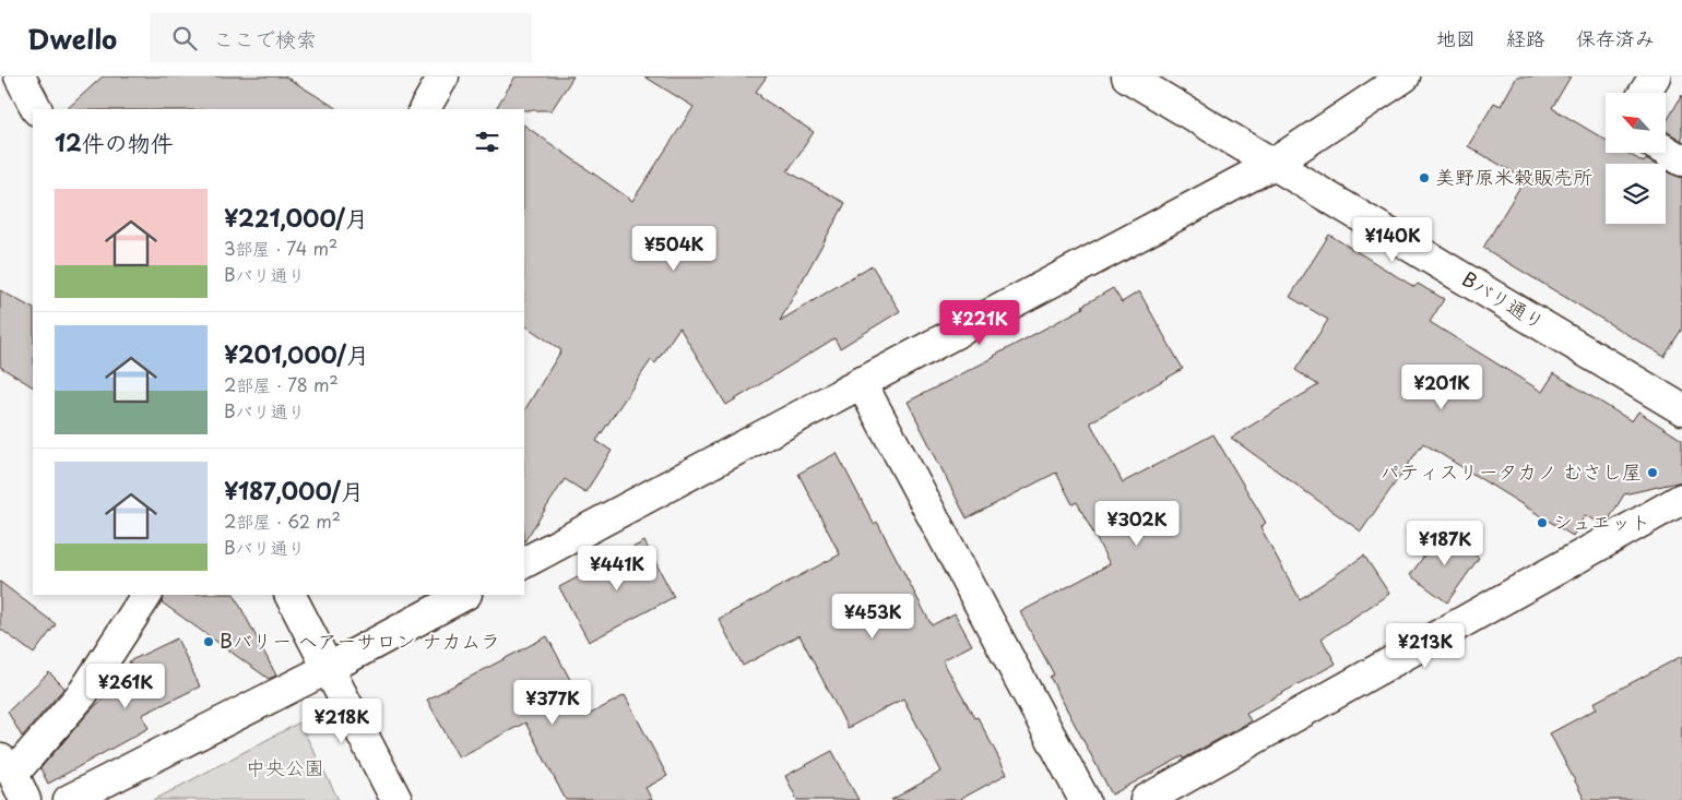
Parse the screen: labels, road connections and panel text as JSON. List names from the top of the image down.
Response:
{
  "streets": {
    "street": ["Bバリ通り"]
  },
  "parks": ["中央公園"],
  "places": [
    "美野原米穀販売所",
    "パティスリータカノ むさし屋",
    "シュエット",
    "Bバリー ヘアーサロン ナカムラ"
  ],
  "north": "top left",
  "page": {
    "header": "Dwello",
    "search": "ここで検索",
    "nav": ["地図", "経路", "保存済み"],
    "heading": "12件の物件",
    "list": [
      {
        "name": "¥221,000/月",
        "note": "3部屋 · 74 m² · Bバリ通り"
      },
      {
        "name": "¥201,000/月",
        "note": "2部屋 · 78 m² · Bバリ通り"
      },
      {
        "name": "¥187,000/月",
        "note": "2部屋 · 62 m² · Bバリ通り"
      }
    ],
    "price": [
      "¥140K",
      "¥504K",
      "¥221K",
      "¥201K",
      "¥302K",
      "¥187K",
      "¥441K",
      "¥453K",
      "¥213K",
      "¥261K",
      "¥377K",
      "¥218K"
    ]
  }
}
